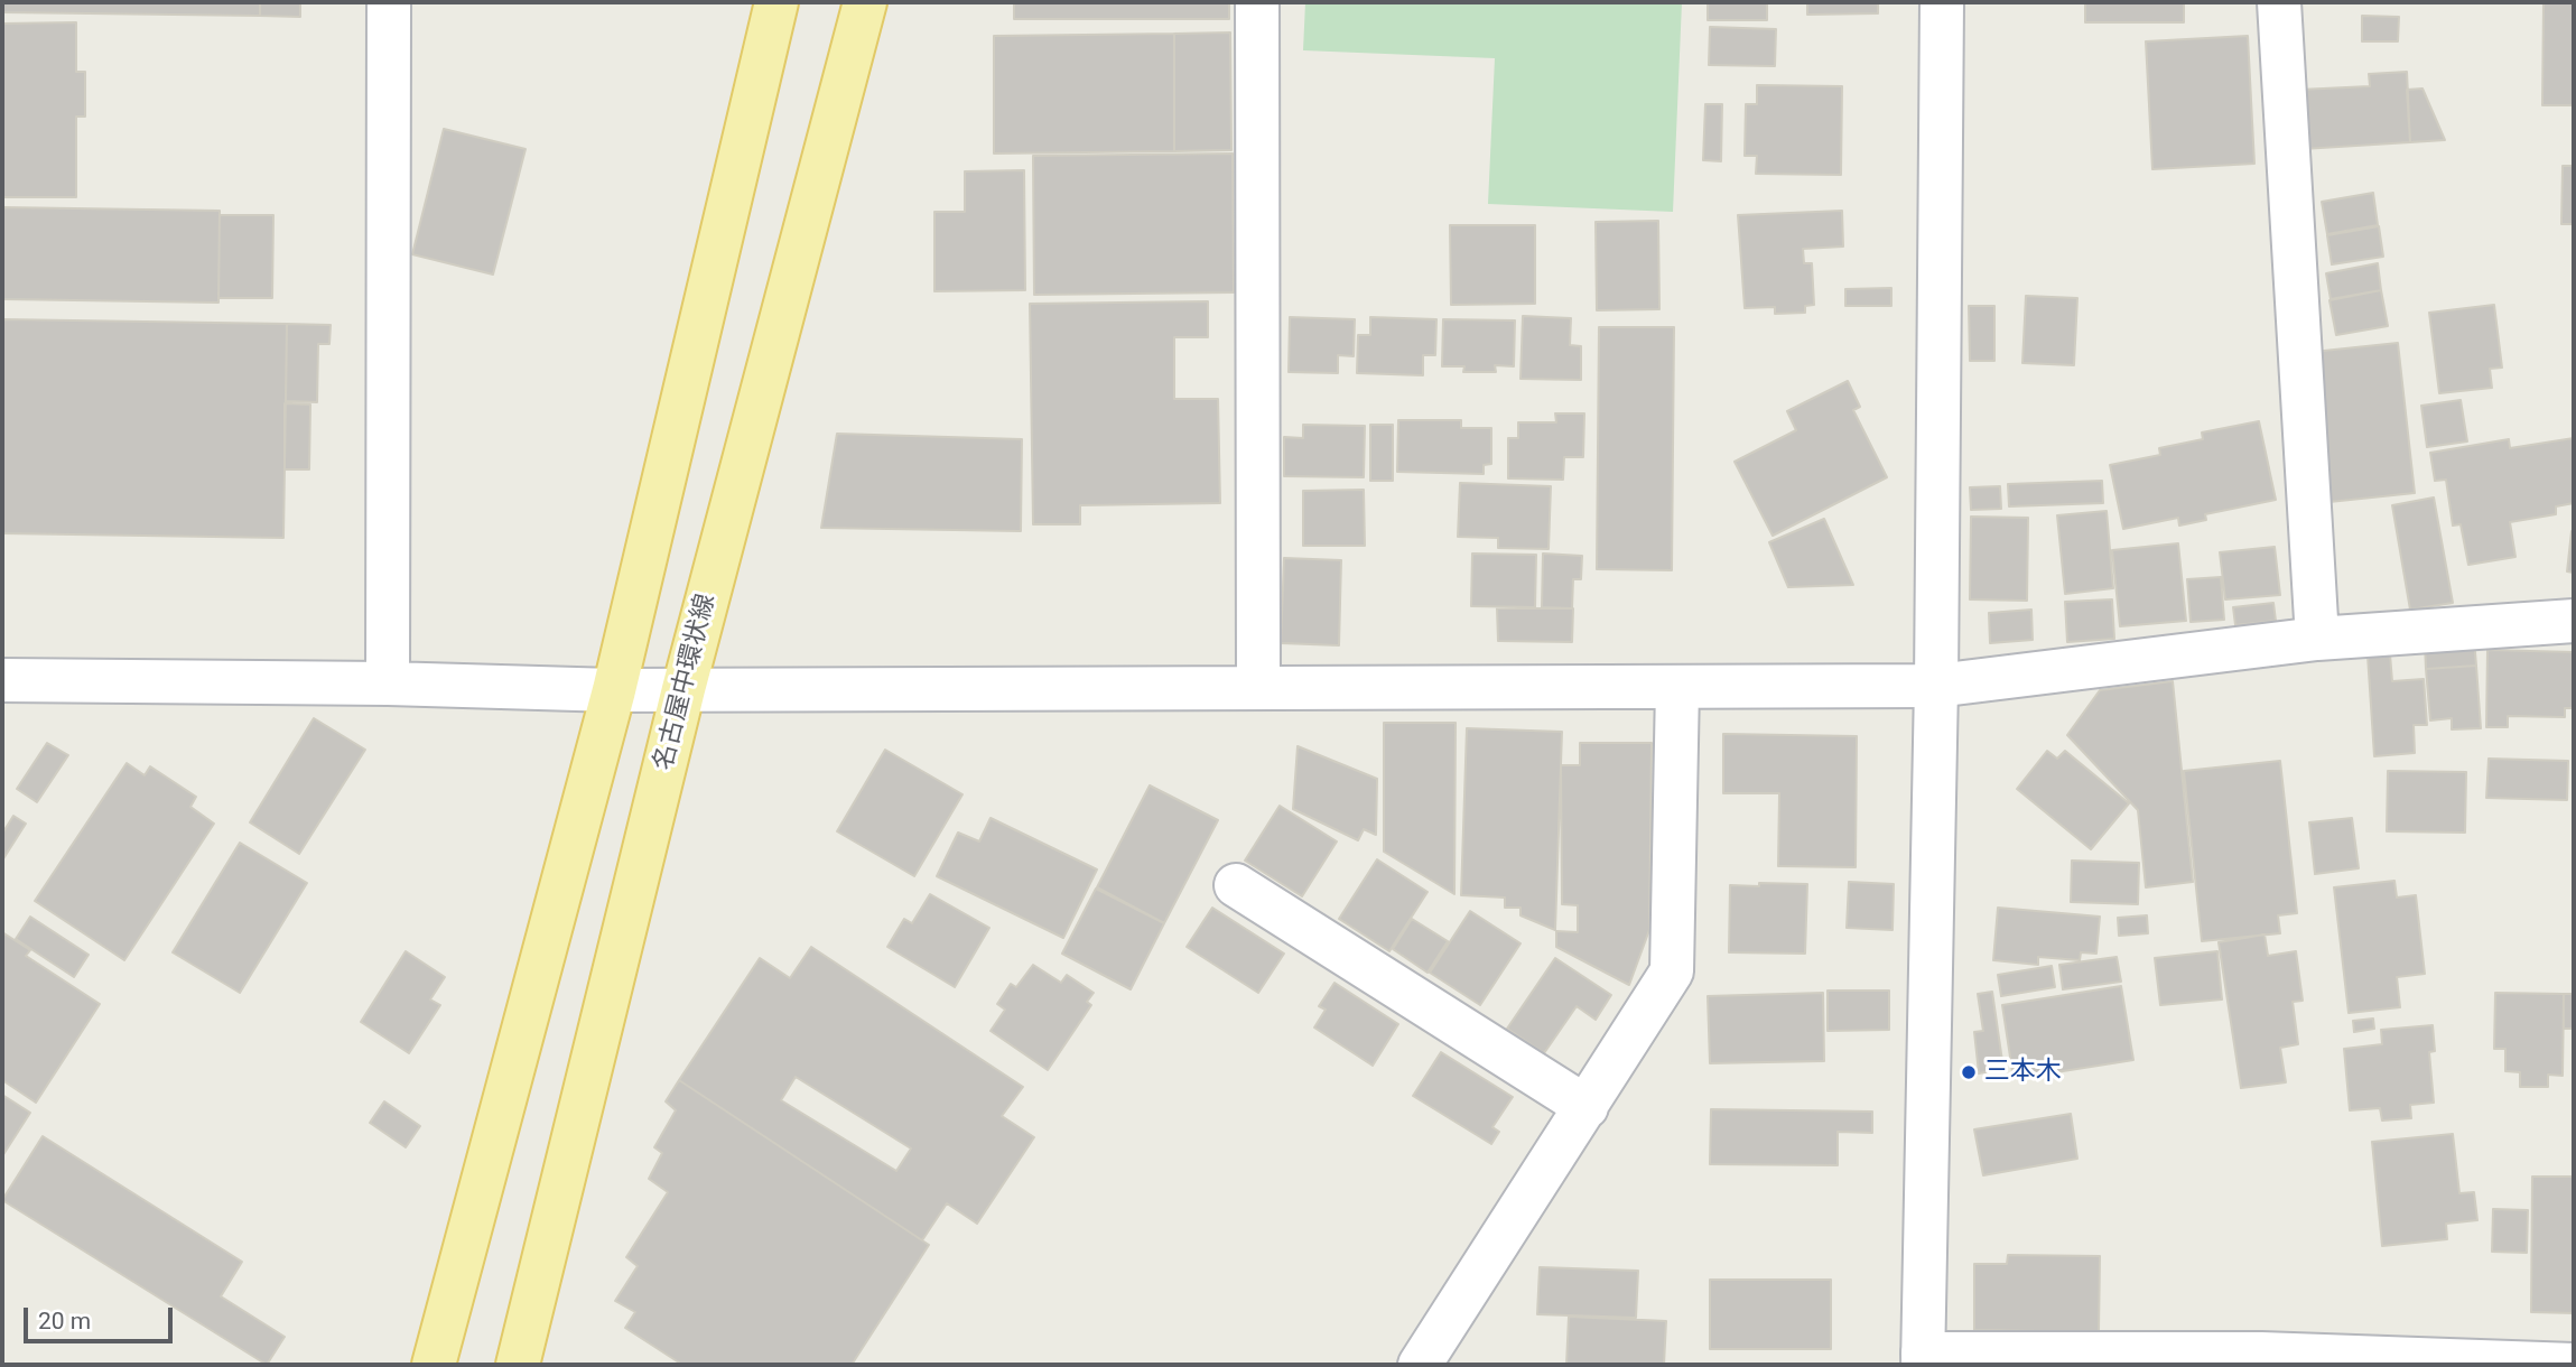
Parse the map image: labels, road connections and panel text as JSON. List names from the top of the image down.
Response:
{
  "streets": {
    "main road": ["名古屋中環状線"]
  },
  "places": ["三本木"],
  "scale_bar": "20 m"
}
